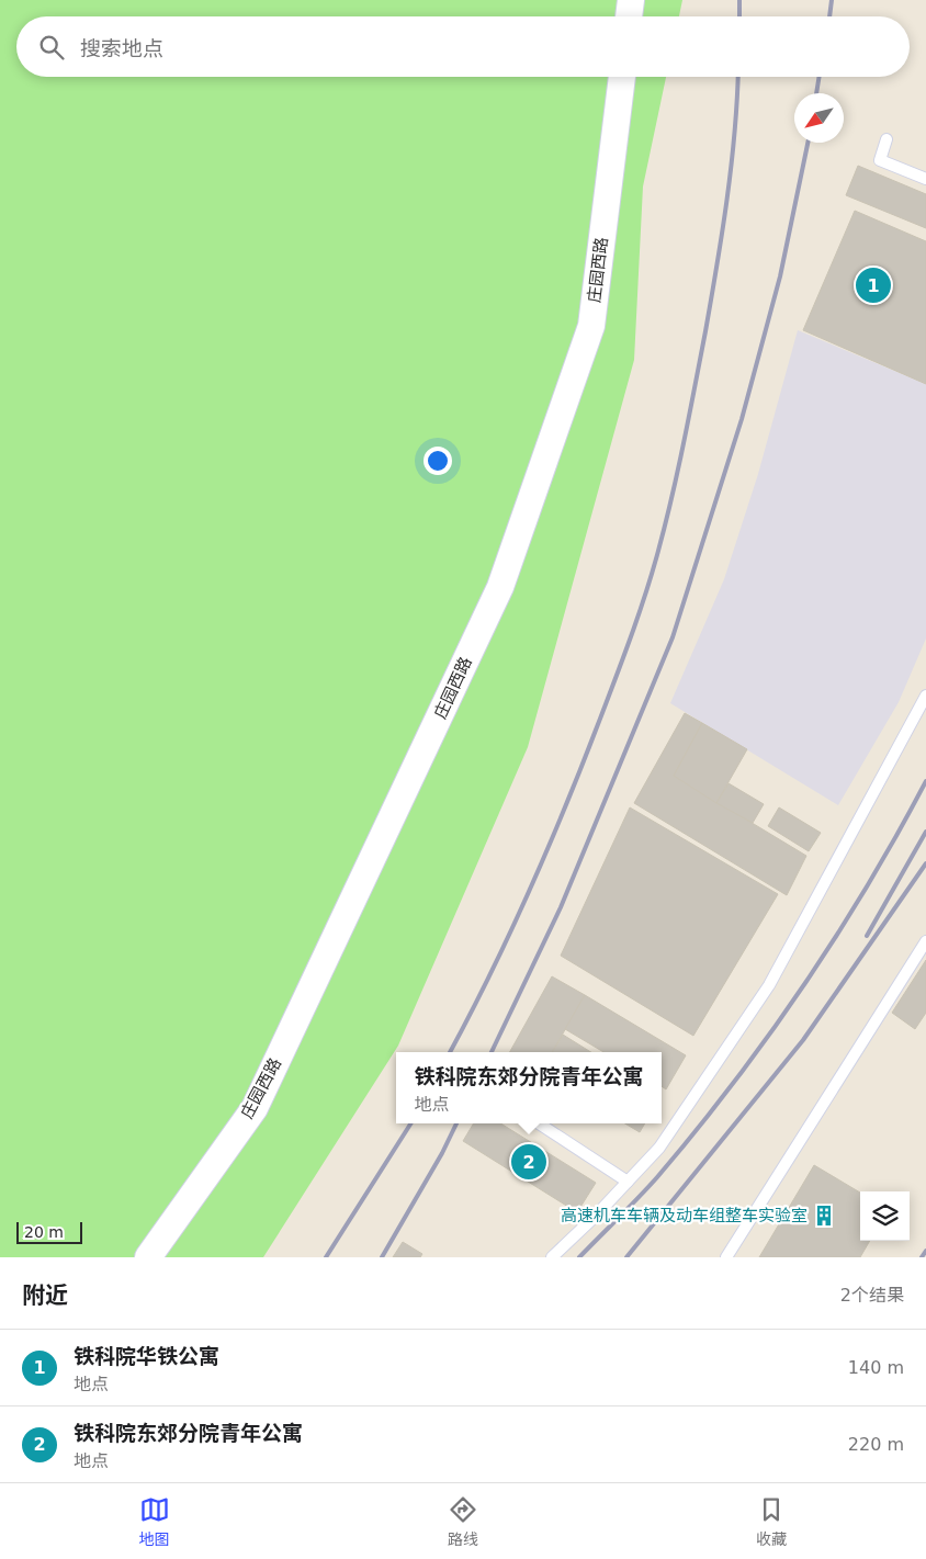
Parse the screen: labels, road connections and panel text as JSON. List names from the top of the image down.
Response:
{
  "streets": {
    "street": ["庄园西路"]
  },
  "places": {
    "building": ["高速机车车辆及动车组整车实验室"]
  },
  "scale_bar": "20 m",
  "north": "bottom left",
  "page": {
    "search": "搜索地点",
    "pins": ["1", "2"],
    "popup": ["铁科院东郊分院青年公寓", "地点"],
    "scale": "20 m",
    "heading": ["附近", "2个结果"],
    "list": [
      {
        "mark": "1",
        "name": "铁科院华铁公寓",
        "note": "地点",
        "value": "140 m"
      },
      {
        "mark": "2",
        "name": "铁科院东郊分院青年公寓",
        "note": "地点",
        "value": "220 m"
      }
    ],
    "nav": ["地图", "路线", "收藏"]
  }
}
